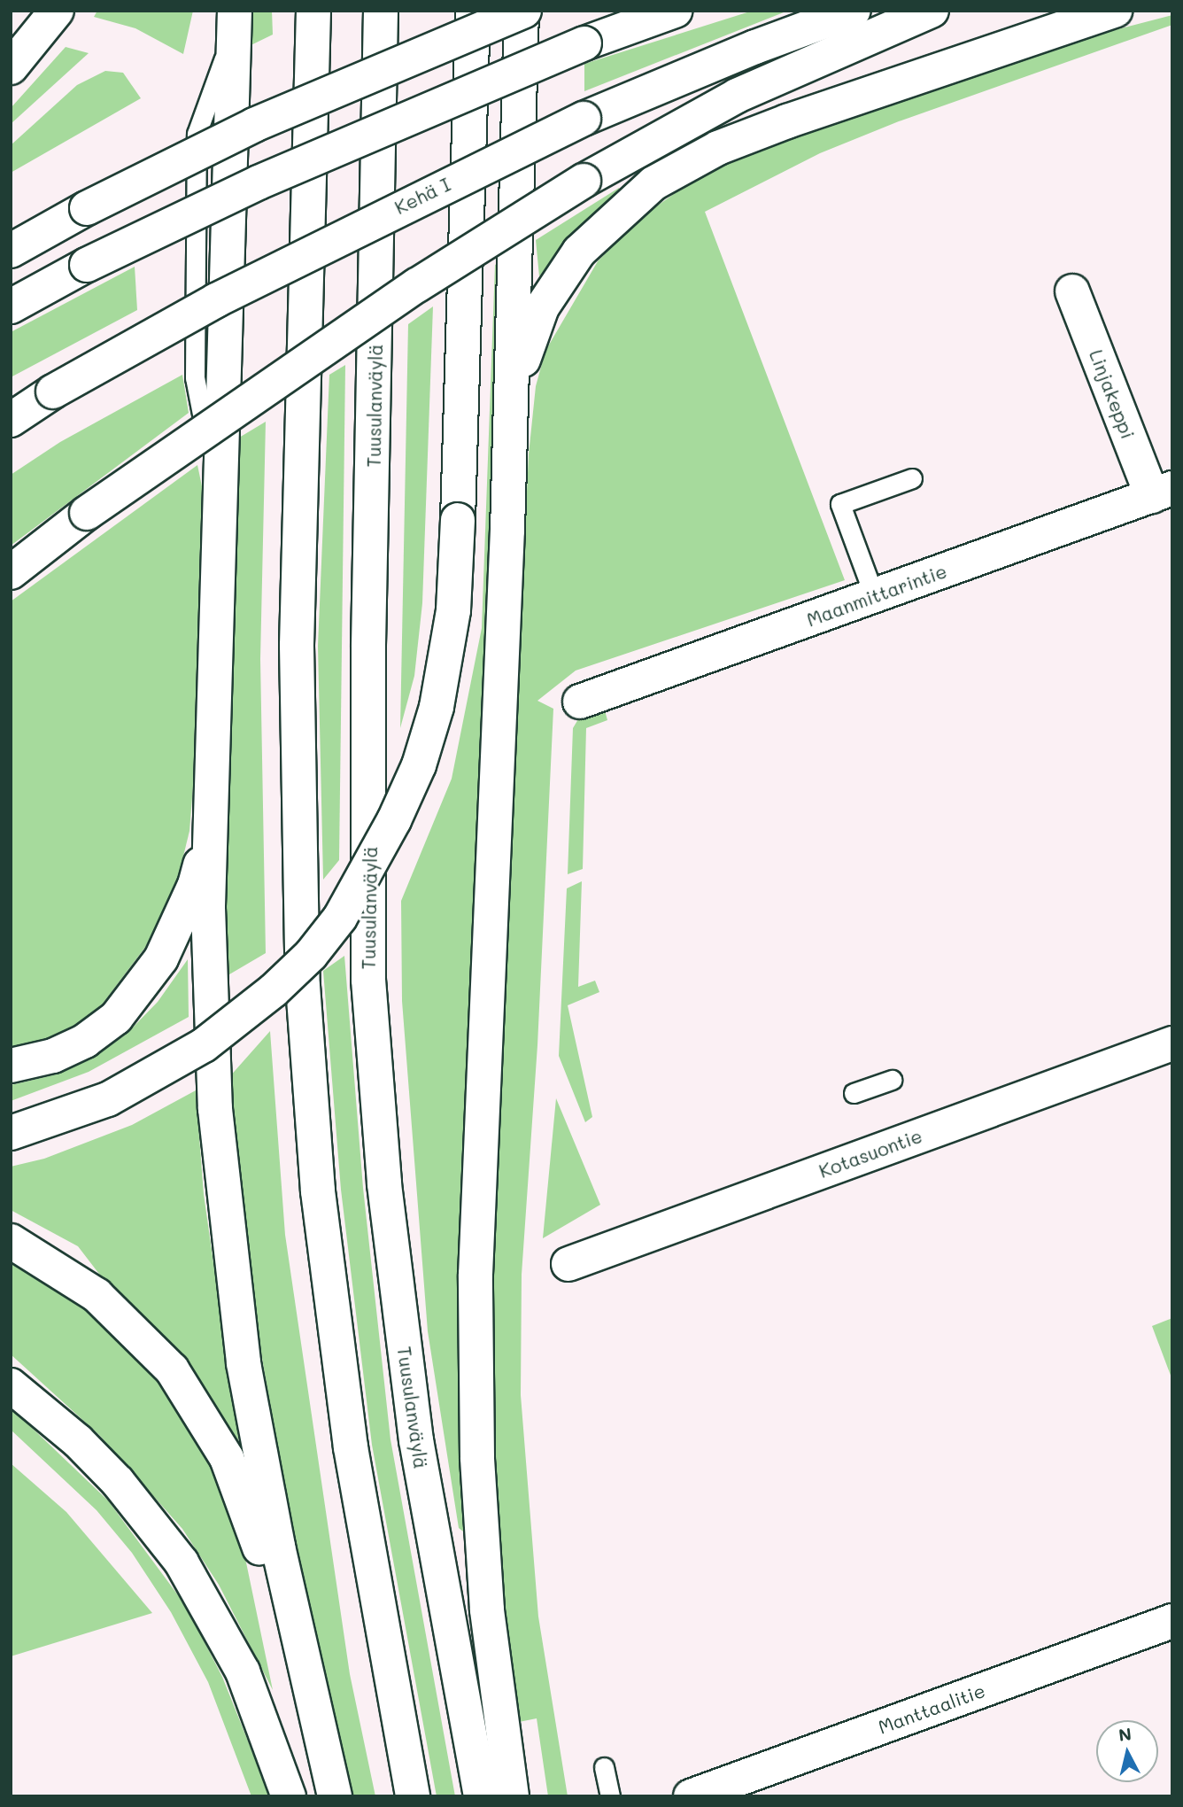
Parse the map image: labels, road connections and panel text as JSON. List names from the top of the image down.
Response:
{
  "streets": {
    "main road": [
      "Kehä I",
      "Linjakeppi",
      "Tuusulanväylä",
      "Maanmittarintie",
      "Kotasuontie",
      "Manttaalitie"
    ]
  },
  "crossings": [
    ["Linjakeppi", "Maanmittarintie"]
  ],
  "north": "top"
}
